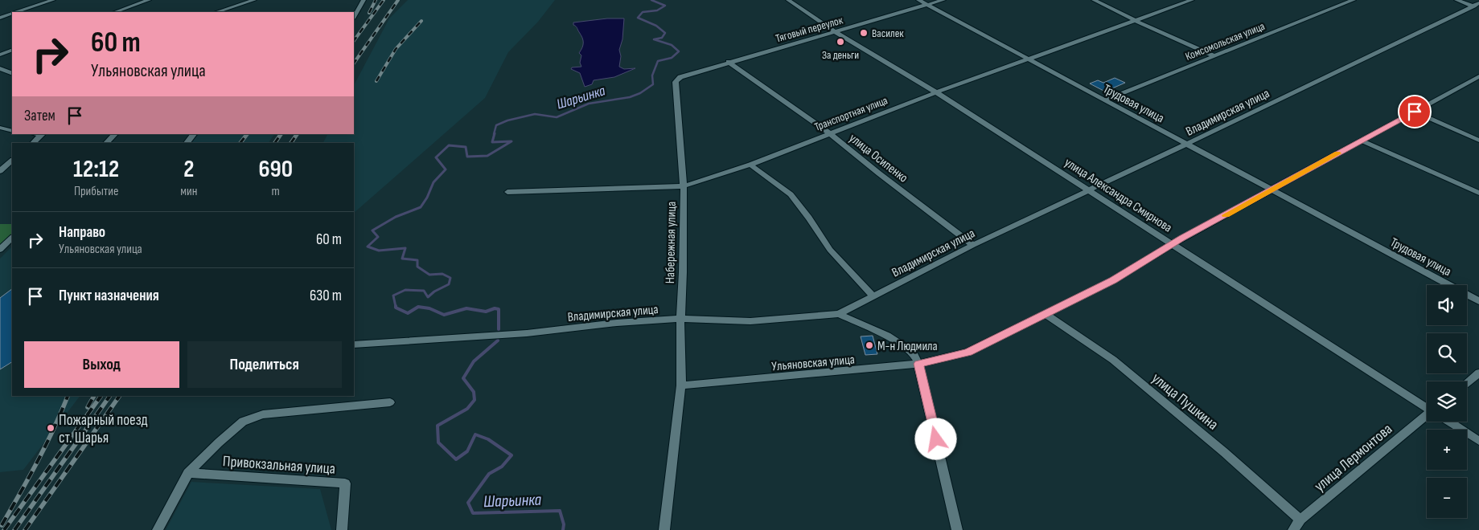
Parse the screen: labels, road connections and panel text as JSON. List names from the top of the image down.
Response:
{
  "streets": {
    "street": [
      "Тяговый переулок",
      "Комсомольская улица",
      "Трудовая улица",
      "Владимирская улица",
      "Транспортная улица",
      "улица Осипенко",
      "улица Александра Смирнова",
      "Набережная улица",
      "Ульяновская улица",
      "улица Пушкина",
      "улица Лермонтова",
      "Привокзальная улица"
    ]
  },
  "crossings": [
    ["Тяговый переулок", "Трудовая улица"],
    ["Тяговый переулок", "улица Осипенко"],
    ["Тяговый переулок", "улица Александра Смирнова"],
    ["Тяговый переулок", "Набережная улица"],
    ["Комсомольская улица", "Трудовая улица"],
    ["Трудовая улица", "Владимирская улица"],
    ["Трудовая улица", "Транспортная улица"],
    ["Трудовая улица", "Ульяновская улица"],
    ["Владимирская улица", "улица Осипенко"],
    ["Владимирская улица", "улица Александра Смирнова"],
    ["Владимирская улица", "Набережная улица"],
    ["Транспортная улица", "улица Осипенко"],
    ["Транспортная улица", "улица Александра Смирнова"],
    ["Транспортная улица", "Набережная улица"],
    ["улица Александра Смирнова", "Ульяновская улица"],
    ["Набережная улица", "Ульяновская улица"],
    ["Ульяновская улица", "улица Пушкина"],
    ["улица Пушкина", "улица Лермонтова"]
  ],
  "water": ["Шарьинка"],
  "places": [
    "Василек",
    "За деньги",
    "М-н Людмила",
    "Пожарный поезд ст. Шарья"
  ],
  "page": {
    "turn": ["60 m", "Ульяновская улица"],
    "then": "Затем",
    "eta": [
      "12:12",
      "Прибытие",
      "2",
      "мин",
      "690",
      "m"
    ],
    "list": [
      {
        "name": "Направо",
        "note": "Ульяновская улица",
        "value": "60 m"
      },
      {
        "name": "Пункт назначения",
        "value": "630 m"
      }
    ],
    "map_buttons": ["+", "−"],
    "buttons": ["Выход", "Поделиться"]
  }
}
